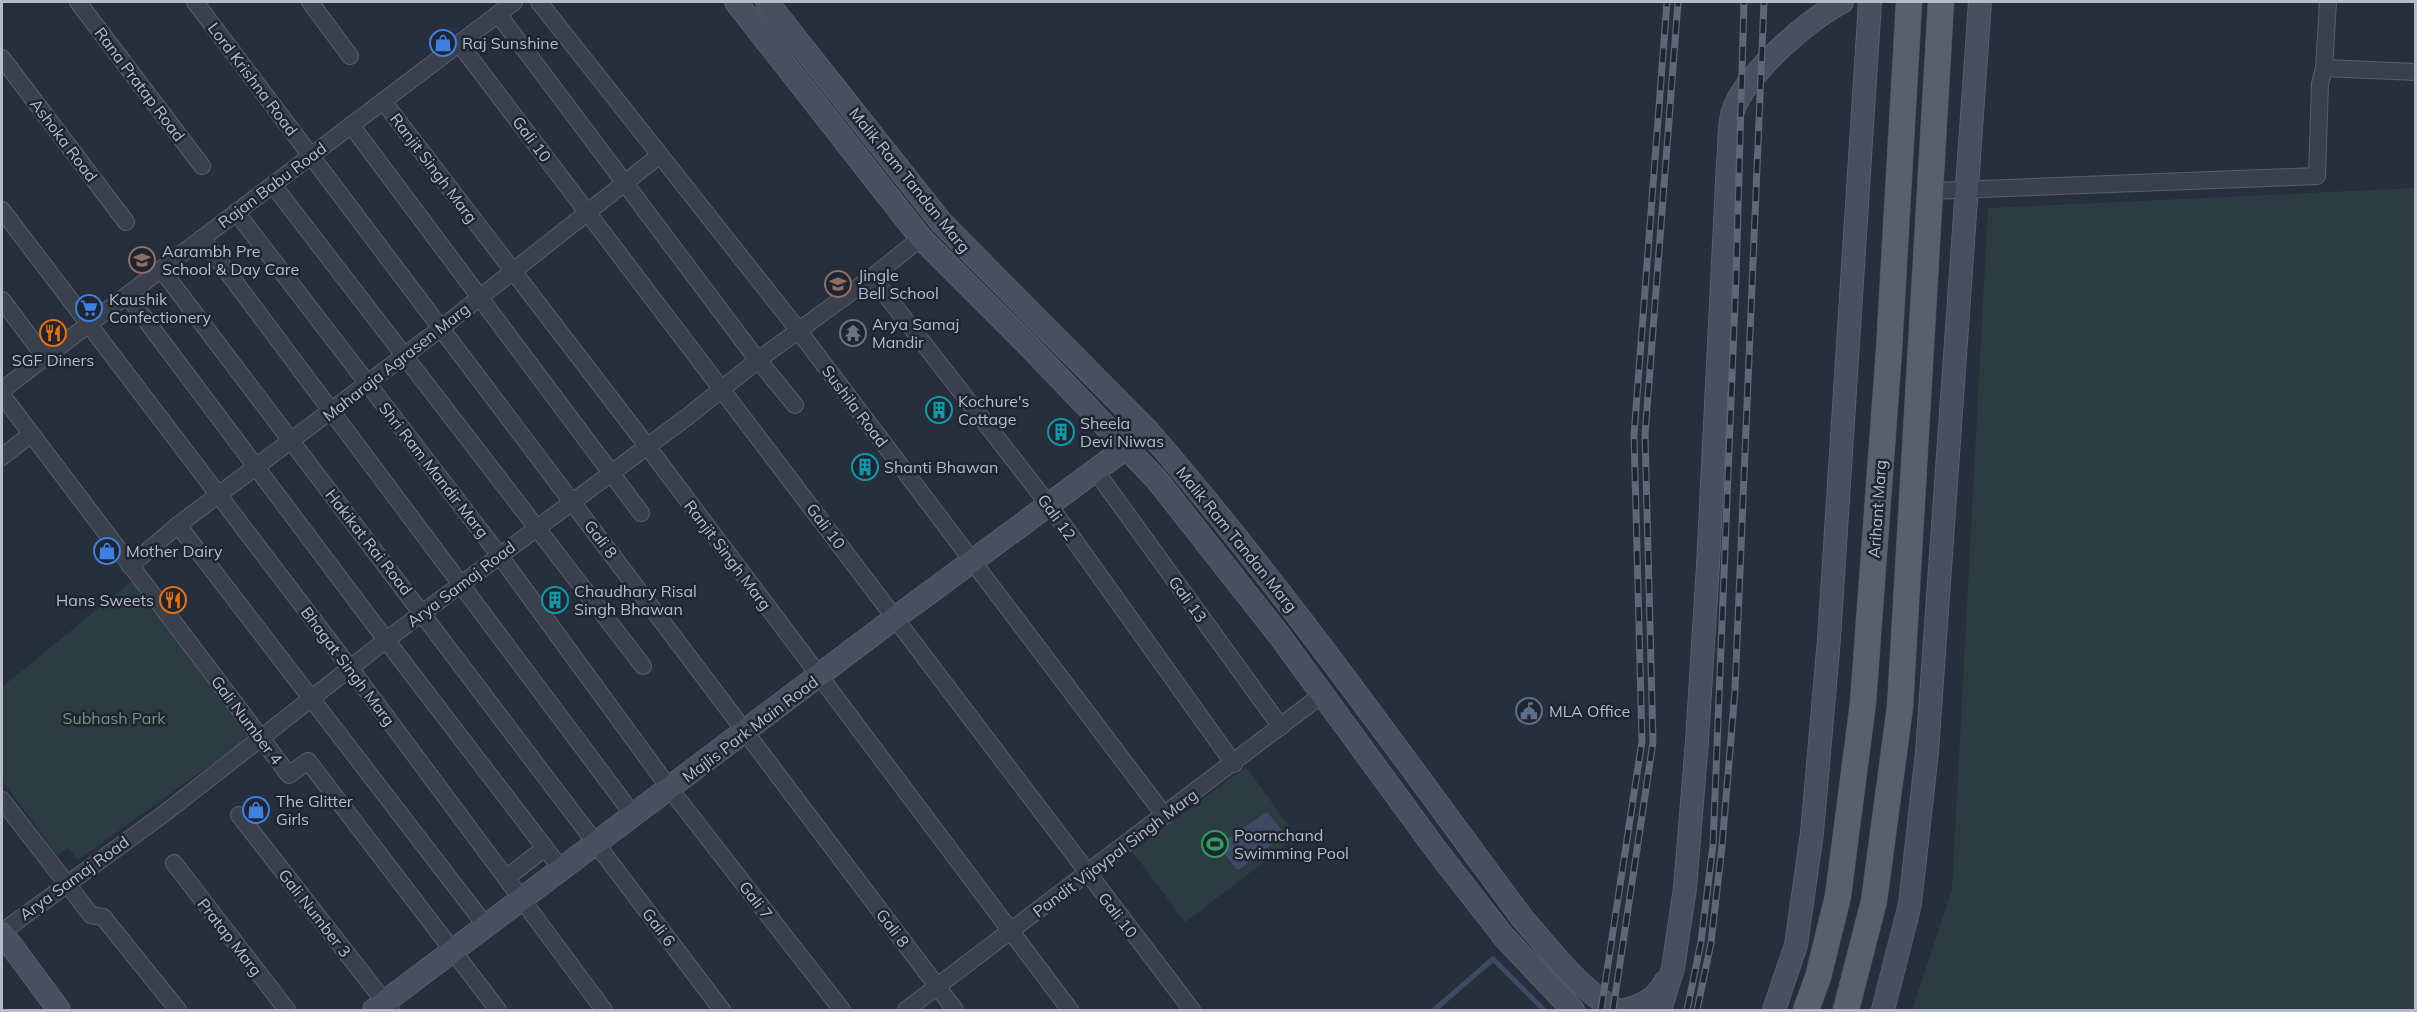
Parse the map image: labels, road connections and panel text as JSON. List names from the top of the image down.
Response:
{
  "streets": {
    "main road": ["Arihant Marg"],
    "street": [
      "Lord Krishna Road",
      "Rana Pratap Road",
      "Gali 10",
      "Ashoka Road",
      "Ranjit Singh Marg",
      "Malik Ram Tandan Marg",
      "Rajan Babu Road",
      "Maharaja Agrasen Marg",
      "Sushila Road",
      "Shri Ram Mandir Marg",
      "Gali 12",
      "Gali 8",
      "Hakikat Rai Road",
      "Arya Samaj Road",
      "Gali 13",
      "Bhagat Singh Marg",
      "Gali Number 4",
      "Majlis Park Main Road",
      "Pandit Vijaypal Singh Marg",
      "Gali 7",
      "Gali Number 3",
      "Gali 6",
      "Pratap Marg"
    ]
  },
  "crossings": [
    ["Lord Krishna Road", "Rajan Babu Road"],
    ["Lord Krishna Road", "Gali 8"],
    ["Gali 10", "Rajan Babu Road"],
    ["Gali 10", "Maharaja Agrasen Marg"],
    ["Gali 10", "Arya Samaj Road"],
    ["Gali 10", "Majlis Park Main Road"],
    ["Gali 10", "Pandit Vijaypal Singh Marg"],
    ["Ranjit Singh Marg", "Rajan Babu Road"],
    ["Ranjit Singh Marg", "Maharaja Agrasen Marg"],
    ["Ranjit Singh Marg", "Arya Samaj Road"],
    ["Ranjit Singh Marg", "Majlis Park Main Road"],
    ["Ranjit Singh Marg", "Pandit Vijaypal Singh Marg"],
    ["Malik Ram Tandan Marg", "Arya Samaj Road"],
    ["Malik Ram Tandan Marg", "Majlis Park Main Road"],
    ["Malik Ram Tandan Marg", "Pandit Vijaypal Singh Marg"],
    ["Rajan Babu Road", "Shri Ram Mandir Marg"],
    ["Rajan Babu Road", "Gali 8"],
    ["Rajan Babu Road", "Hakikat Rai Road"],
    ["Rajan Babu Road", "Bhagat Singh Marg"],
    ["Maharaja Agrasen Marg", "Sushila Road"],
    ["Maharaja Agrasen Marg", "Shri Ram Mandir Marg"],
    ["Maharaja Agrasen Marg", "Gali 8"],
    ["Maharaja Agrasen Marg", "Hakikat Rai Road"],
    ["Maharaja Agrasen Marg", "Bhagat Singh Marg"],
    ["Maharaja Agrasen Marg", "Gali Number 4"],
    ["Sushila Road", "Arya Samaj Road"],
    ["Sushila Road", "Majlis Park Main Road"],
    ["Sushila Road", "Pandit Vijaypal Singh Marg"],
    ["Shri Ram Mandir Marg", "Arya Samaj Road"],
    ["Shri Ram Mandir Marg", "Majlis Park Main Road"],
    ["Shri Ram Mandir Marg", "Gali 7"],
    ["Gali 12", "Arya Samaj Road"],
    ["Gali 12", "Majlis Park Main Road"],
    ["Gali 12", "Pandit Vijaypal Singh Marg"],
    ["Gali 8", "Arya Samaj Road"],
    ["Gali 8", "Majlis Park Main Road"],
    ["Gali 8", "Pandit Vijaypal Singh Marg"],
    ["Hakikat Rai Road", "Arya Samaj Road"],
    ["Hakikat Rai Road", "Majlis Park Main Road"],
    ["Hakikat Rai Road", "Gali 6"],
    ["Arya Samaj Road", "Bhagat Singh Marg"],
    ["Arya Samaj Road", "Gali Number 4"],
    ["Gali 13", "Majlis Park Main Road"],
    ["Gali 13", "Pandit Vijaypal Singh Marg"],
    ["Bhagat Singh Marg", "Majlis Park Main Road"],
    ["Gali Number 4", "Majlis Park Main Road"],
    ["Majlis Park Main Road", "Gali 7"],
    ["Majlis Park Main Road", "Gali Number 3"],
    ["Majlis Park Main Road", "Gali 6"]
  ],
  "parks": ["Subhash Park"],
  "places": {
    "shop": ["Raj Sunshine", "Mother Dairy", "The Glitter Girls"],
    "school or university": ["Aarambh Pre School & Day Care", "Jingle Bell School"],
    "supermarket": ["Kaushik Confectionery"],
    "restaurant": ["SGF Diners", "Hans Sweets"],
    "temple": ["Arya Samaj Mandir"],
    "building": [
      "Kochure's Cottage",
      "Sheela Devi Niwas",
      "Shanti Bhawan",
      "Chaudhary Risal Singh Bhawan"
    ],
    "public building": ["MLA Office"],
    "sports": ["Poornchand Swimming Pool"]
  }
}
